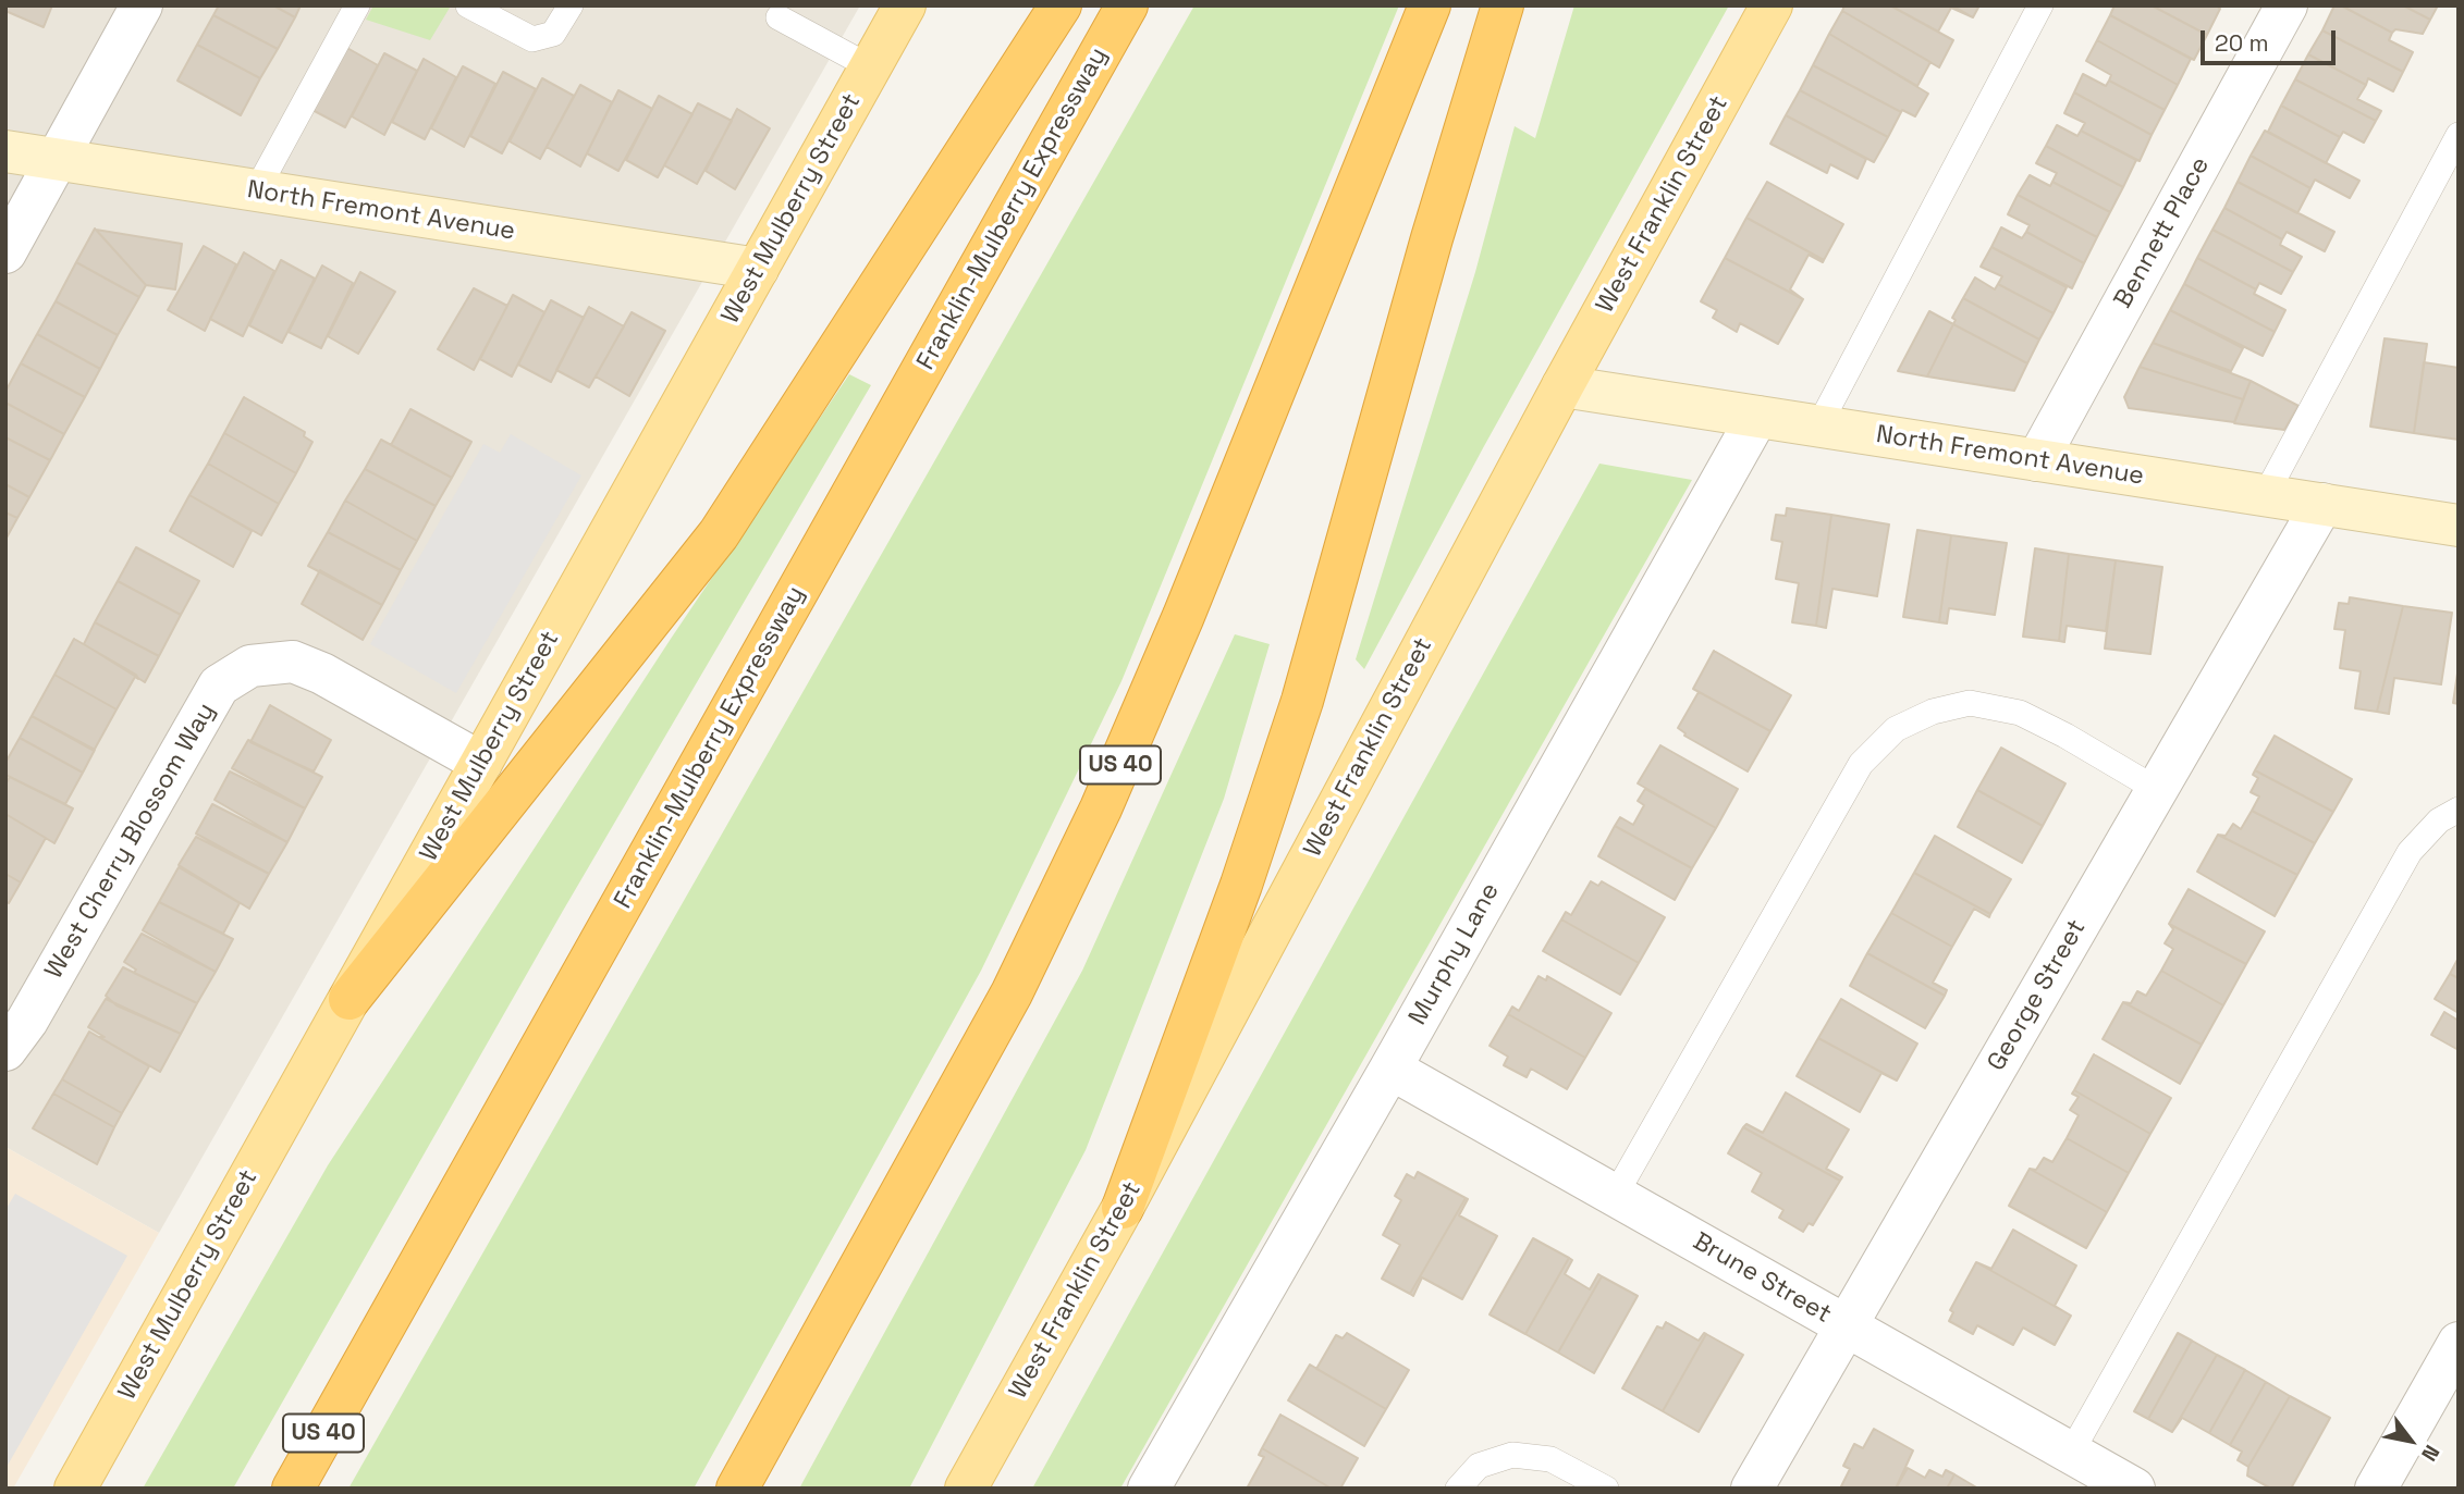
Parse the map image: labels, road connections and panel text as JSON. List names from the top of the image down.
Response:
{
  "streets": {
    "highway": ["Franklin-Mulberry Expressway", "US 40"],
    "main road": ["West Franklin Street", "West Mulberry Street", "North Fremont Avenue"],
    "street": [
      "Bennett Place",
      "West Cherry Blossom Way",
      "Murphy Lane",
      "George Street",
      "Brune Street"
    ]
  },
  "crossings": [
    ["West Franklin Street", "North Fremont Avenue"],
    ["West Mulberry Street", "North Fremont Avenue"],
    ["West Mulberry Street", "West Cherry Blossom Way"],
    ["North Fremont Avenue", "Bennett Place"],
    ["North Fremont Avenue", "Murphy Lane"],
    ["North Fremont Avenue", "George Street"],
    ["Murphy Lane", "Brune Street"],
    ["George Street", "Brune Street"]
  ],
  "scale_bar": "20 m",
  "north": "bottom right"
}
